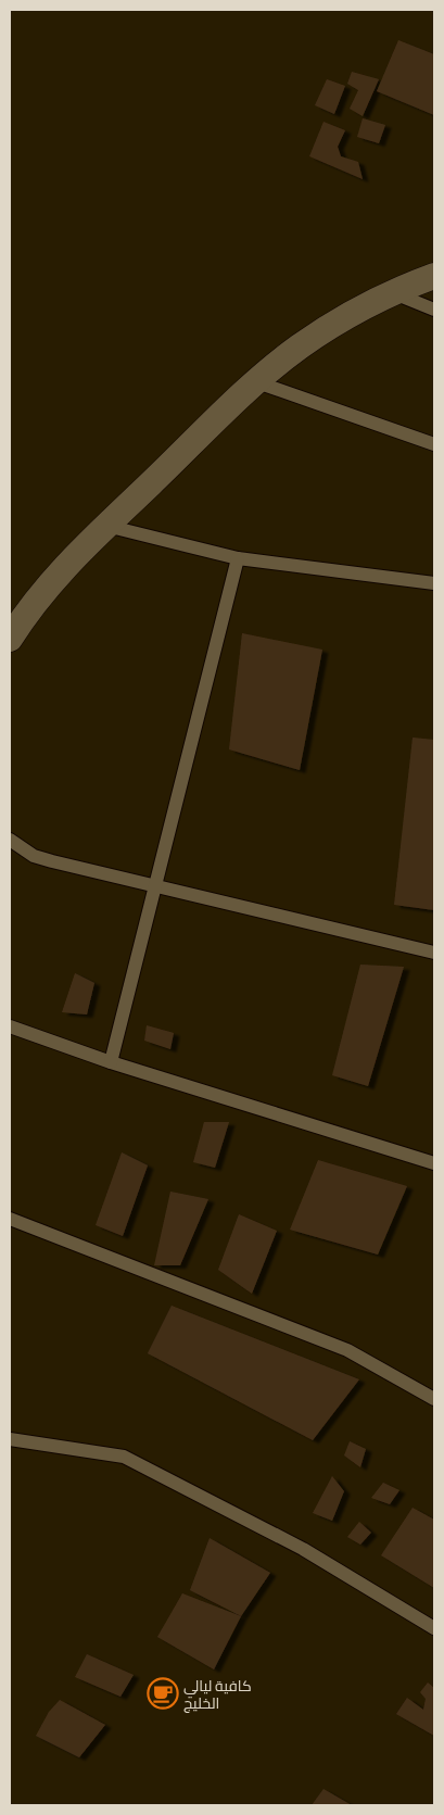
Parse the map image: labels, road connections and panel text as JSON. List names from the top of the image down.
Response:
{
  "places": {
    "cafe": ["كافية ليالي الخليج"]
  }
}
